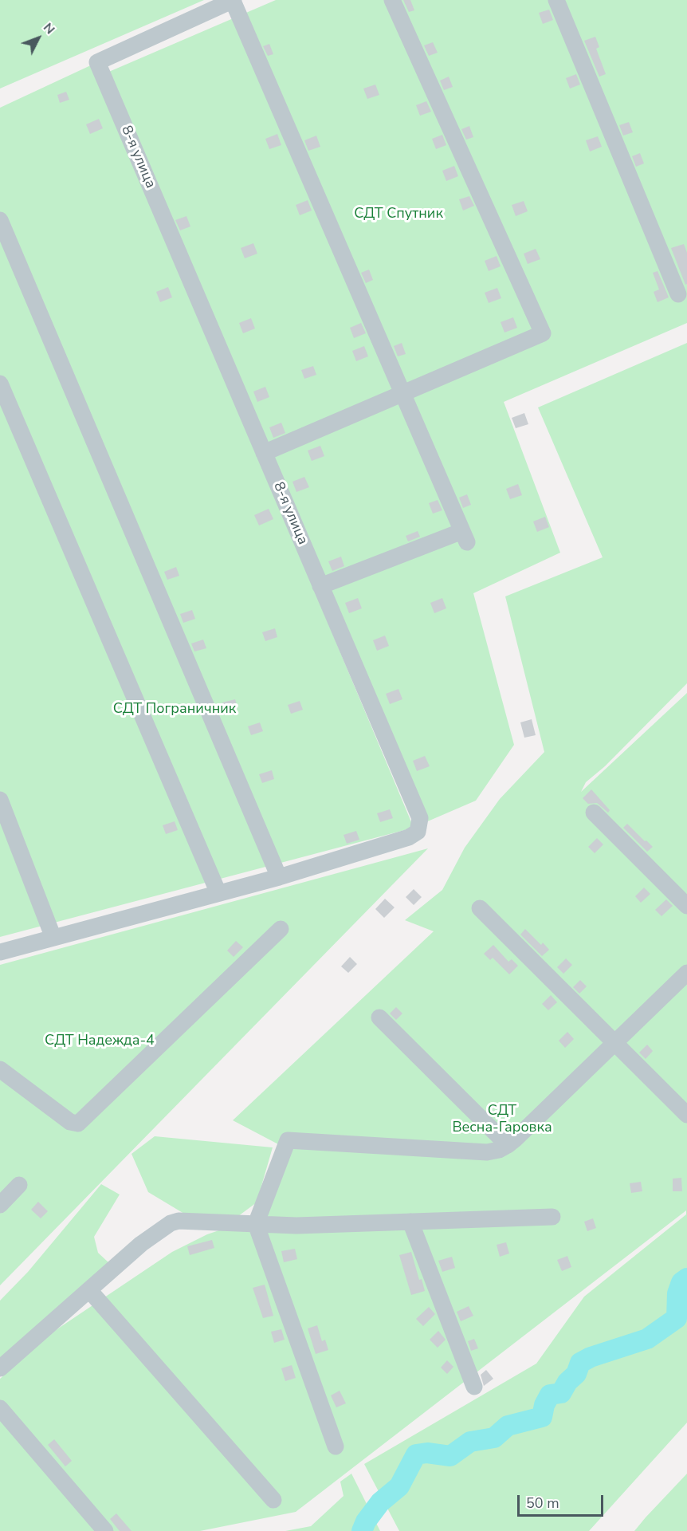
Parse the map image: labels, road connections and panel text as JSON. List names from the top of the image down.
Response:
{
  "streets": {
    "street": ["8-я улица"]
  },
  "parks": [
    "СДТ Спутник",
    "СДТ Пограничник",
    "СДТ Надежда-4",
    "СДТ Весна-Гаровка"
  ],
  "scale_bar": "50 m",
  "north": "top right"
}
